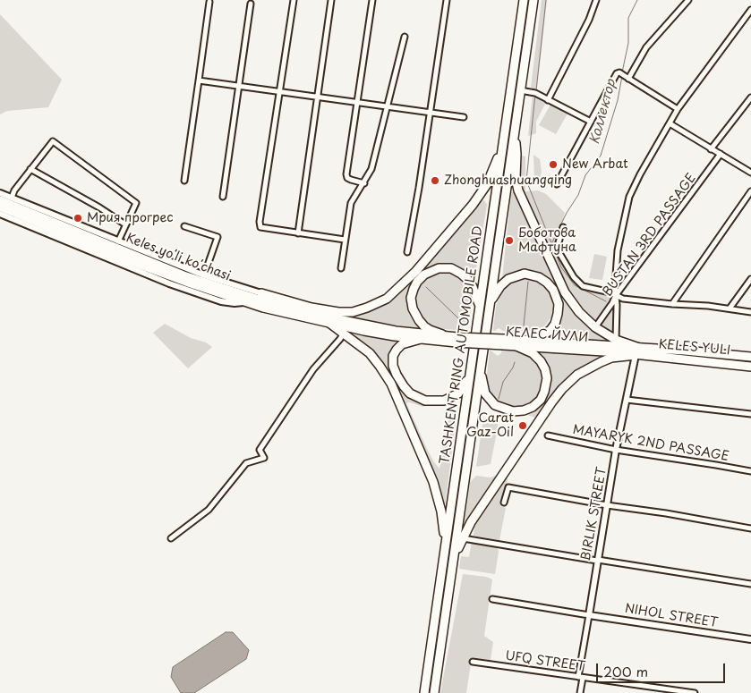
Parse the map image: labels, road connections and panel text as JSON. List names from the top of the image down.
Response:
{
  "streets": {
    "main road": [
      "Keles yoʻli koʻchasi",
      "КЕЛЕС ЙУЛИ",
      "TASHKENT RING AUTOMOBILE ROAD",
      "KELES YULI"
    ],
    "street": [
      "BUSTAN 3RD PASSAGE",
      "MAYARYK 2ND PASSAGE",
      "BIRLIK STREET",
      "NIHOL STREET",
      "UFQ STREET"
    ]
  },
  "crossings": [
    ["КЕЛЕС ЙУЛИ", "KELES YULI"],
    ["КЕЛЕС ЙУЛИ", "BIRLIK STREET"],
    ["KELES YULI", "BIRLIK STREET"],
    ["MAYARYK 2ND PASSAGE", "BIRLIK STREET"],
    ["BIRLIK STREET", "NIHOL STREET"],
    ["BIRLIK STREET", "UFQ STREET"]
  ],
  "water": ["Коллектор"],
  "places": [
    "New Arbat",
    "Zhonghuashuangqing",
    "Мрия прогрес",
    "Боботова Мафтуна",
    "Carat Gaz-Oil"
  ],
  "scale_bar": "200 m"
}
